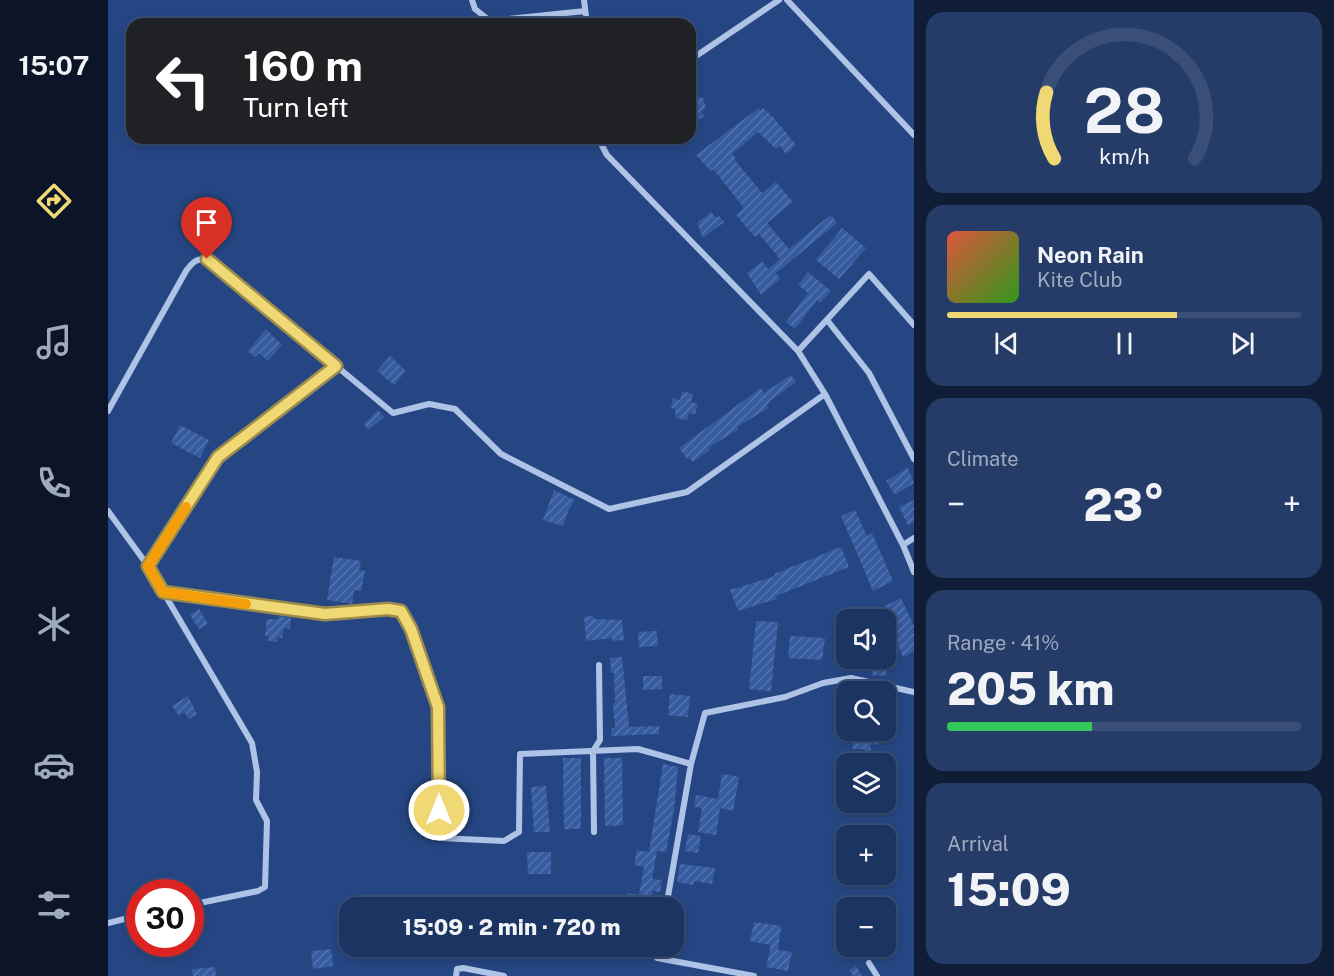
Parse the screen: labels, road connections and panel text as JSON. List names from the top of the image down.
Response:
{
  "page": {
    "tabs": "15:07",
    "turn": ["160 m", "Turn left"],
    "song": ["Neon Rain", "Kite Club"],
    "tile": [
      "Climate",
      ["Range · 41%", "205 km"],
      ["Arrival", "15:09"]
    ],
    "heat": ["−", "23°", "+"],
    "map_buttons": ["+", "−"],
    "limit": "30",
    "trip": "15:09 · 2 min · 720 m",
    "gauge": ["28", "km/h"]
  }
}
